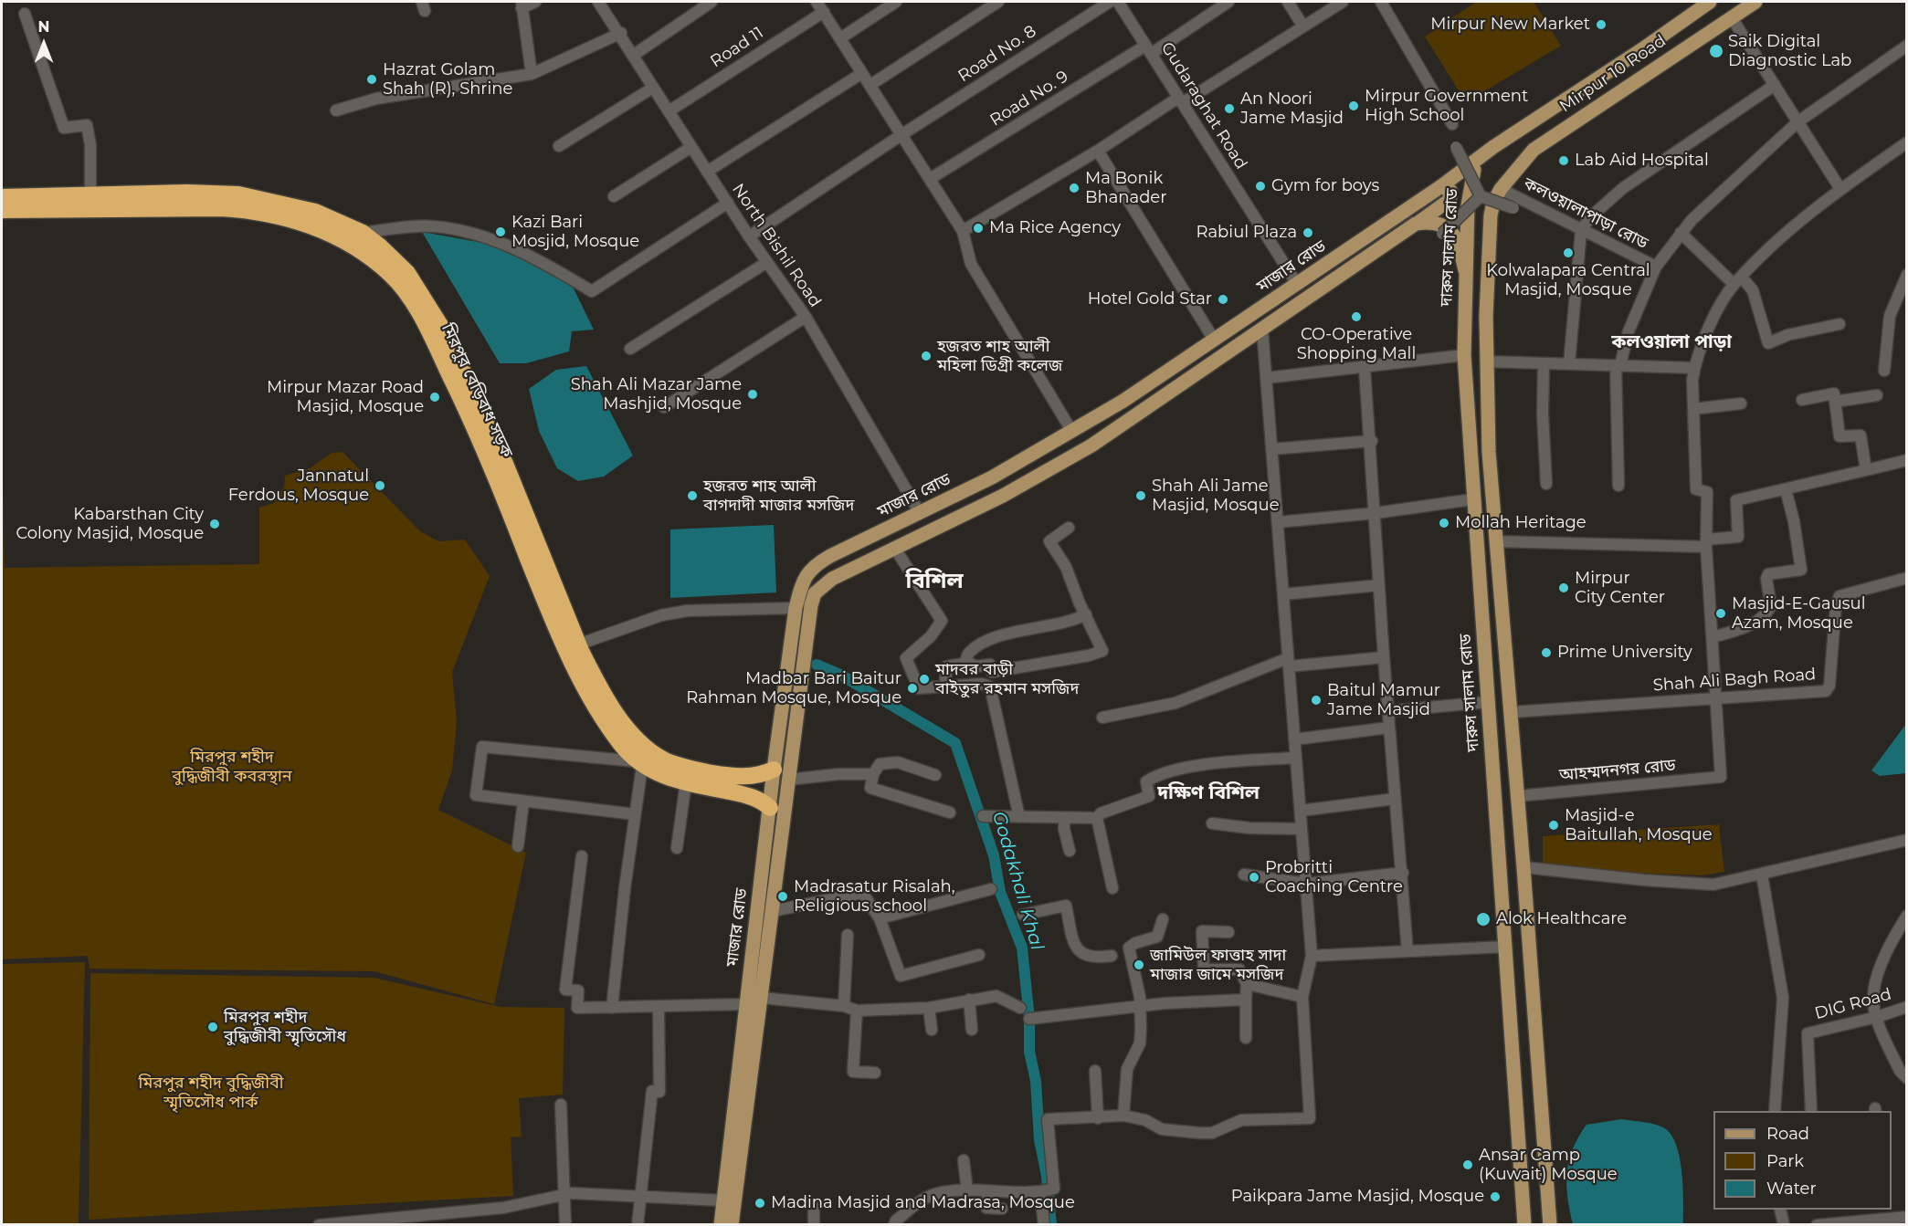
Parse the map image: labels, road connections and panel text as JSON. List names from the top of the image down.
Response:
{
  "streets": {
    "highway": ["মিরপুর বেড়িবাধ সড়ক"],
    "main road": ["Mirpur 10 Road", "দারুস সালাম রোড", "মাজার রোড"],
    "street": [
      "Road 11",
      "Road No. 8",
      "Road No. 9",
      "Gudaraghat Road",
      "কলওয়ালাপাড়া রোড",
      "North Bishil Road",
      "Shah Ali Bagh Road",
      "আহম্মদনগর রোড",
      "DIG Road"
    ]
  },
  "crossings": [
    ["Road 11", "North Bishil Road"],
    ["Road No. 8", "Gudaraghat Road"],
    ["Road No. 8", "North Bishil Road"],
    ["Mirpur 10 Road", "কলওয়ালাপাড়া রোড"],
    ["Mirpur 10 Road", "দারুস সালাম রোড"],
    ["Mirpur 10 Road", "মাজার রোড"],
    ["Road No. 9", "Gudaraghat Road"],
    ["Gudaraghat Road", "মাজার রোড"],
    ["North Bishil Road", "মাজার রোড"],
    ["দারুস সালাম রোড", "মাজার রোড"],
    ["মাজার রোড", "মিরপুর বেড়িবাধ সড়ক"],
    ["Shah Ali Bagh Road", "আহম্মদনগর রোড"]
  ],
  "districts": ["কলওয়ালা পাড়া", "বিশিল", "দক্ষিণ বিশিল"],
  "water": ["Godakhali Khal"],
  "parks": ["মিরপুর শহীদ বুদ্ধিজীবী কবরস্থান", "মিরপুর শহীদ বুদ্ধিজীবী স্মৃতিসৌধ পার্ক"],
  "places": [
    "Mirpur New Market",
    "Saik Digital Diagnostic Lab",
    "Hazrat Golam Shah (R), Shrine",
    "Mirpur Government High School",
    "An Noori Jame Masjid",
    "Lab Aid Hospital",
    "Gym for boys",
    "Ma Bonik Bhanader",
    "Ma Rice Agency",
    "Kazi Bari Mosjid, Mosque",
    "Rabiul Plaza",
    "Kolwalapara Central Masjid, Mosque",
    "Hotel Gold Star",
    "CO-Operative Shopping Mall",
    "হজরত শাহ আলী মহিলা ডিগ্রী কলেজ",
    "Shah Ali Mazar Jame Mashjid, Mosque",
    "Mirpur Mazar Road Masjid, Mosque",
    "Jannatul Ferdous, Mosque",
    "হজরত শাহ আলী বাগদাদী মাজার মসজিদ",
    "Shah Ali Jame Masjid, Mosque",
    "Mollah Heritage",
    "Kabarsthan City Colony Masjid, Mosque",
    "Mirpur City Center",
    "Masjid-E-Gausul Azam, Mosque",
    "Prime University",
    "মাদবর বাড়ী বাইতুর রহমান মসজিদ",
    "Madbar Bari Baitur Rahman Mosque, Mosque",
    "Baitul Mamur Jame Masjid",
    "Masjid-e Baitullah, Mosque",
    "Probritti Coaching Centre",
    "Madrasatur Risalah, Religious school",
    "Alok Healthcare",
    "জামিউল ফাত্তাহ সাদা মাজার জামে মসজিদ",
    "মিরপুর শহীদ বুদ্ধিজীবী স্মৃতিসৌধ",
    "Ansar Camp (Kuwait) Mosque",
    "Paikpara Jame Masjid, Mosque",
    "Madina Masjid and Madrasa, Mosque"
  ],
  "legend": ["Road", "Park", "Water"],
  "north": "top"
}
